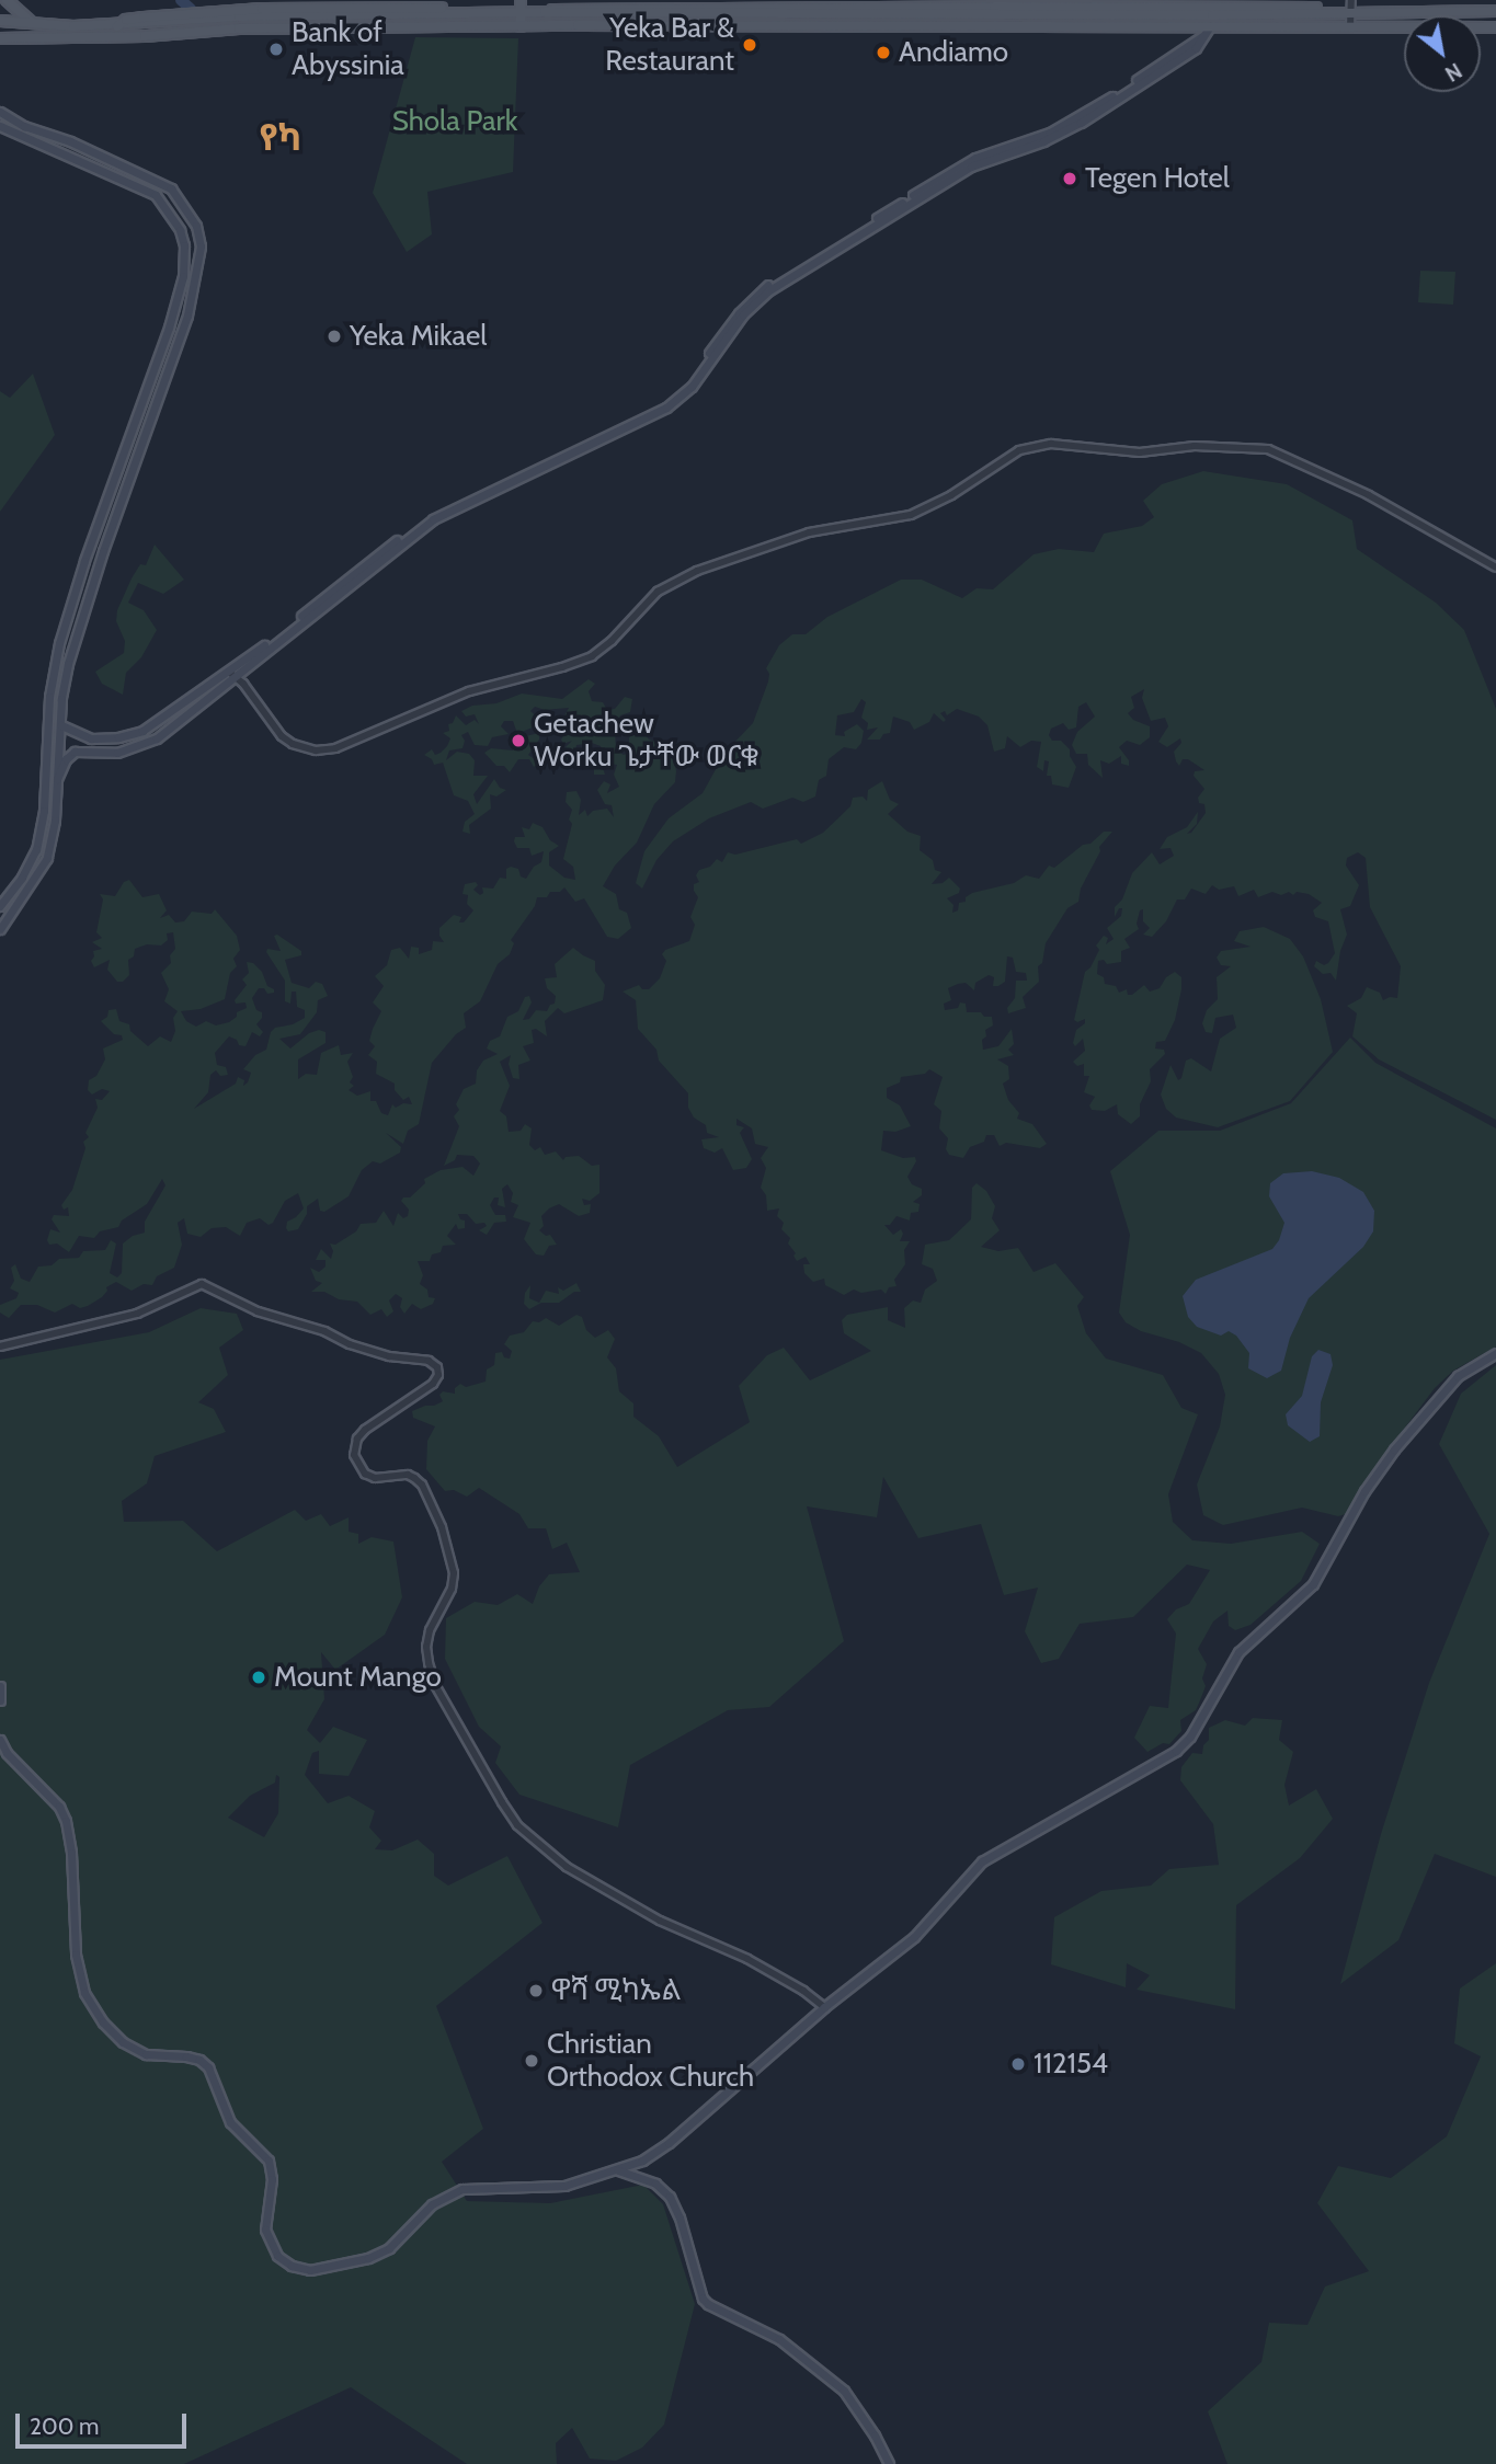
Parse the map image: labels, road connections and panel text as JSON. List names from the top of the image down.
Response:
{
  "districts": ["የካ"],
  "parks": ["Shola Park"],
  "places": [
    "Yeka Bar & Restaurant",
    "Bank of Abyssinia",
    "Andiamo",
    "Tegen Hotel",
    "Yeka Mikael",
    "Getachew Worku ጌታቸው ወርቁ",
    "Mount Mango",
    "ዋሻ ሚካኤል",
    "Christian Orthodox Church",
    "112154"
  ],
  "scale_bar": "200 m",
  "north": "bottom right"
}
